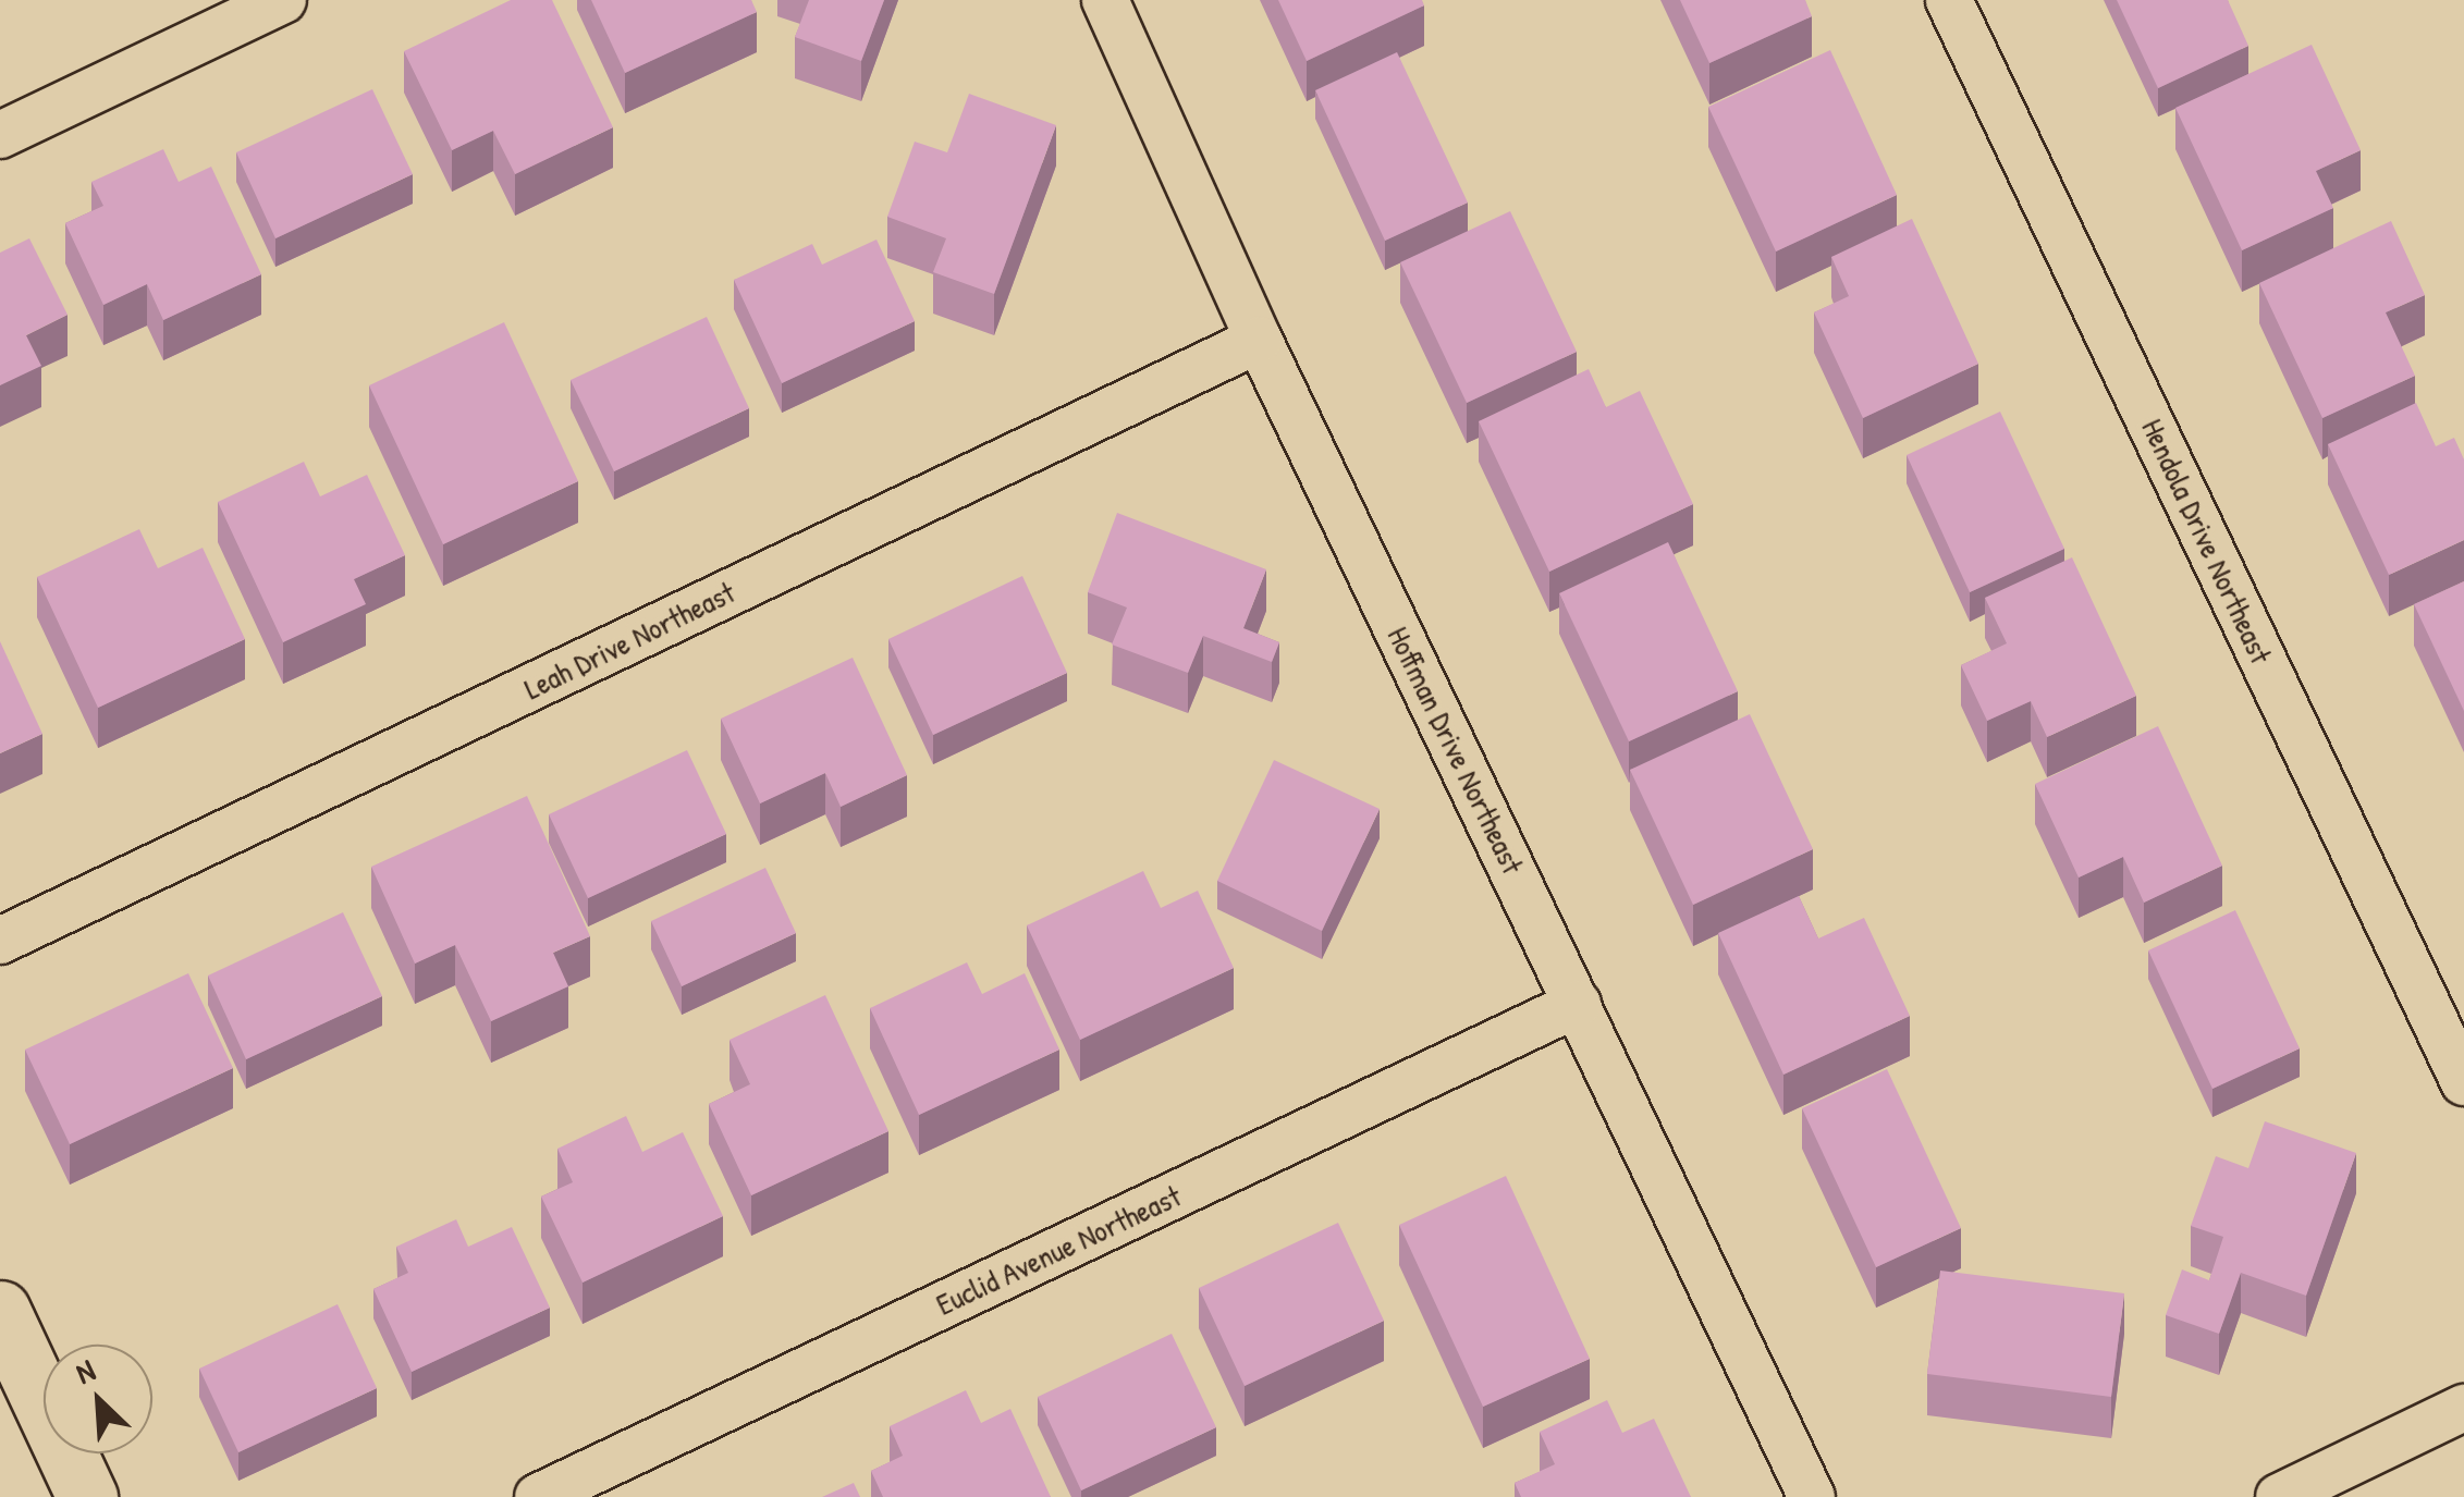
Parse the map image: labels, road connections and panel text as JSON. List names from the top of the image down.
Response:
{
  "streets": {
    "street": [
      "Hendola Drive Northeast",
      "Leah Drive Northeast",
      "Hoffman Drive Northeast",
      "Euclid Avenue Northeast"
    ]
  },
  "crossings": [
    ["Leah Drive Northeast", "Hoffman Drive Northeast"],
    ["Hoffman Drive Northeast", "Euclid Avenue Northeast"]
  ],
  "north": "top left"
}
